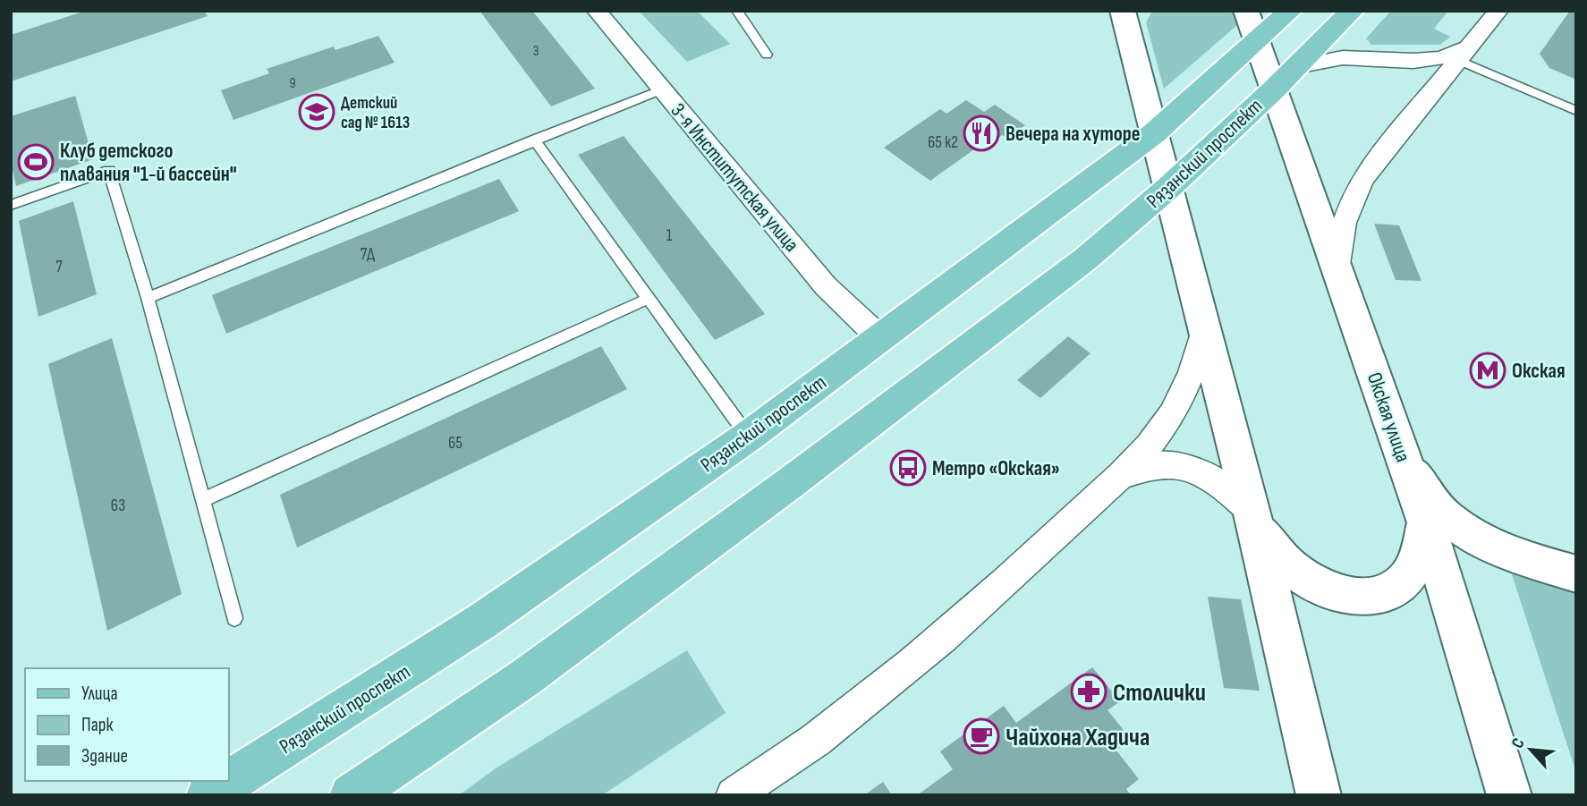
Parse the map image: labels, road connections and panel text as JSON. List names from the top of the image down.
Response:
{
  "streets": {
    "main road": ["Рязанский проспект", "Окская улица"],
    "street": ["3-я Институтская улица"]
  },
  "crossings": [
    ["Рязанский проспект", "3-я Институтская улица"],
    ["Рязанский проспект", "Окская улица"]
  ],
  "places": {
    "school or university": ["Детский сад № 1613"],
    "restaurant": ["Вечера на хуторе"],
    "sports": ["Клуб детского плавания \"1-й бассейн\""],
    "metro station": ["Окская"],
    "bus stop": ["Метро «Окская»"],
    "pharmacy": ["Столички"],
    "cafe": ["Чайхона Хадича"]
  },
  "house_numbers": [
    "3",
    "9",
    "65 к2",
    "1",
    "7Д",
    "7",
    "65",
    "63"
  ],
  "legend": ["Улица", "Парк", "Здание"],
  "north": "top left"
}
